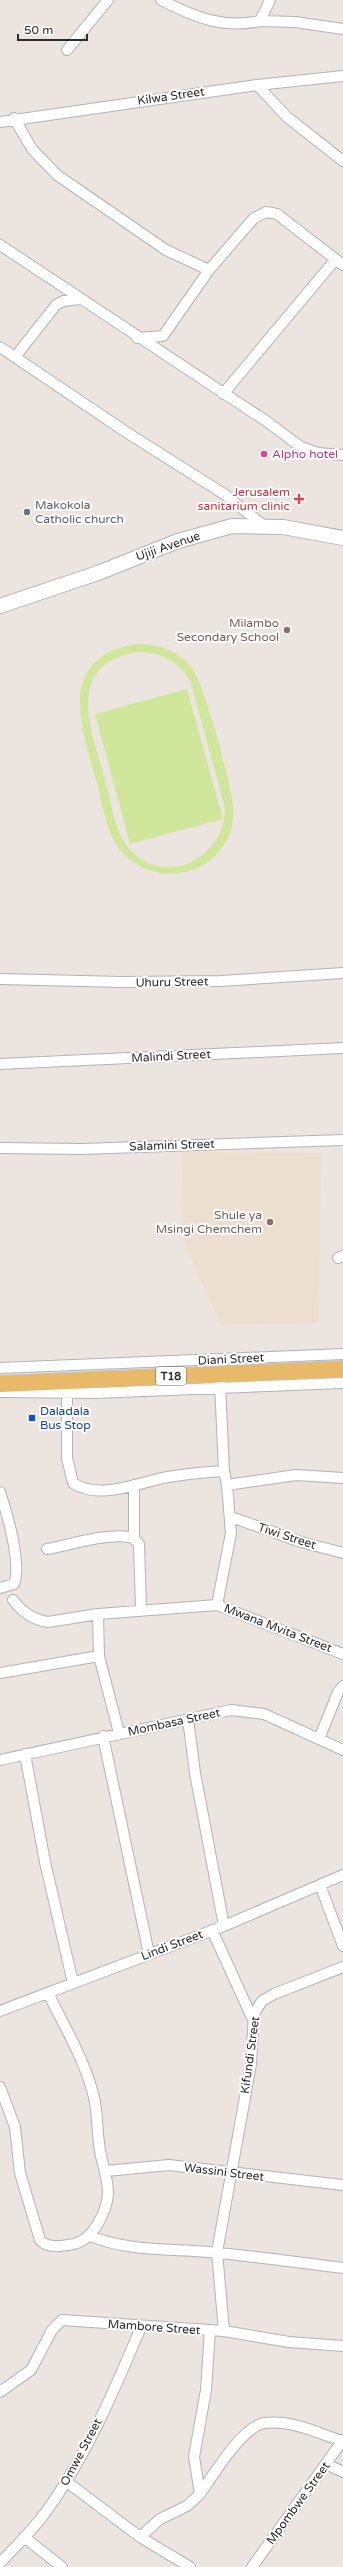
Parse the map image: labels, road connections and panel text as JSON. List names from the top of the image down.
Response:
{
  "streets": {
    "main road": ["Ujiji Avenue", "T18"],
    "street": [
      "Kilwa Street",
      "Uhuru Street",
      "Malindi Street",
      "Salamini Street",
      "Diani Street",
      "Tiwi Street",
      "Mwana Mvita Street",
      "Mombasa Street",
      "Lindi Street",
      "Kifundi Street",
      "Wassini Street",
      "Mambore Street",
      "Omwe Street",
      "Mpombwe Street"
    ]
  },
  "crossings": [
    ["Kifundi Street", "Wassini Street"],
    ["Kifundi Street", "Mambore Street"],
    ["Mambore Street", "Omwe Street"]
  ],
  "places": {
    "other": [
      "Alpho hotel",
      "Makokola Catholic church",
      "Milambo Secondary School",
      "Shule ya Msingi Chemchem"
    ],
    "health": ["Jerusalem sanitarium clinic"],
    "transit": ["Daladala Bus Stop"]
  },
  "scale_bar": "50 m"
}
